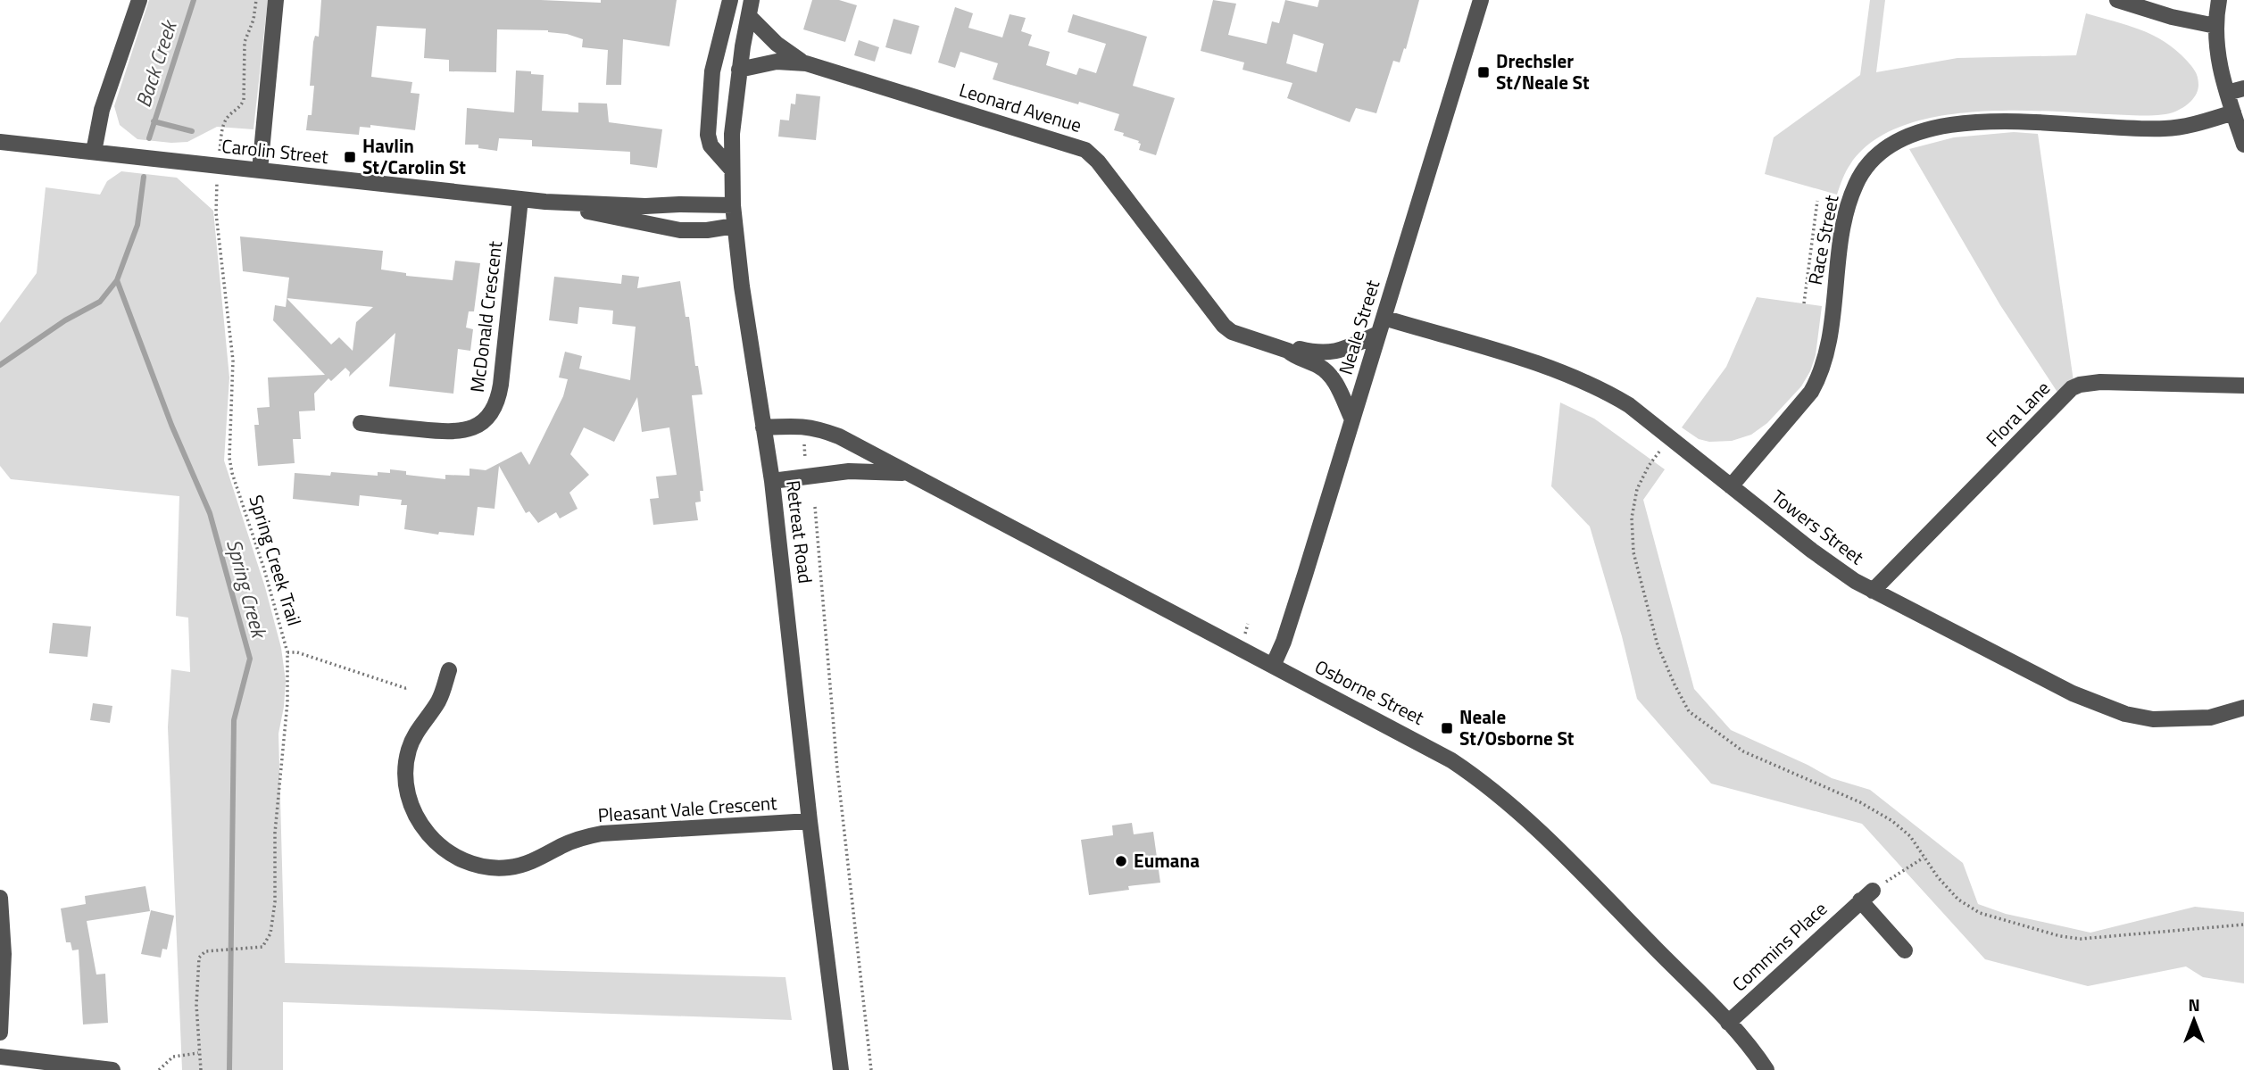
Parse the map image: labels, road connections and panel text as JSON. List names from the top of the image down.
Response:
{
  "streets": {
    "street": [
      "Leonard Avenue",
      "Carolin Street",
      "Race Street",
      "McDonald Crescent",
      "Neale Street",
      "Flora Lane",
      "Towers Street",
      "Retreat Road",
      "Osborne Street",
      "Pleasant Vale Crescent",
      "Commins Place"
    ],
    "path": ["Spring Creek Trail"]
  },
  "crossings": [
    ["Leonard Avenue", "Neale Street"],
    ["Leonard Avenue", "Towers Street"],
    ["Leonard Avenue", "Retreat Road"],
    ["Carolin Street", "McDonald Crescent"],
    ["Carolin Street", "Retreat Road"],
    ["Carolin Street", "Spring Creek Trail"],
    ["Race Street", "Towers Street"],
    ["Neale Street", "Towers Street"],
    ["Neale Street", "Osborne Street"],
    ["Flora Lane", "Towers Street"],
    ["Retreat Road", "Osborne Street"],
    ["Retreat Road", "Pleasant Vale Crescent"],
    ["Osborne Street", "Commins Place"]
  ],
  "water": ["Back Creek", "Spring Creek"],
  "places": {
    "transit": ["Drechsler St/Neale St", "Havlin St/Carolin St", "Neale St/Osborne St"],
    "other": ["Eumana"]
  },
  "north": "top"
}
